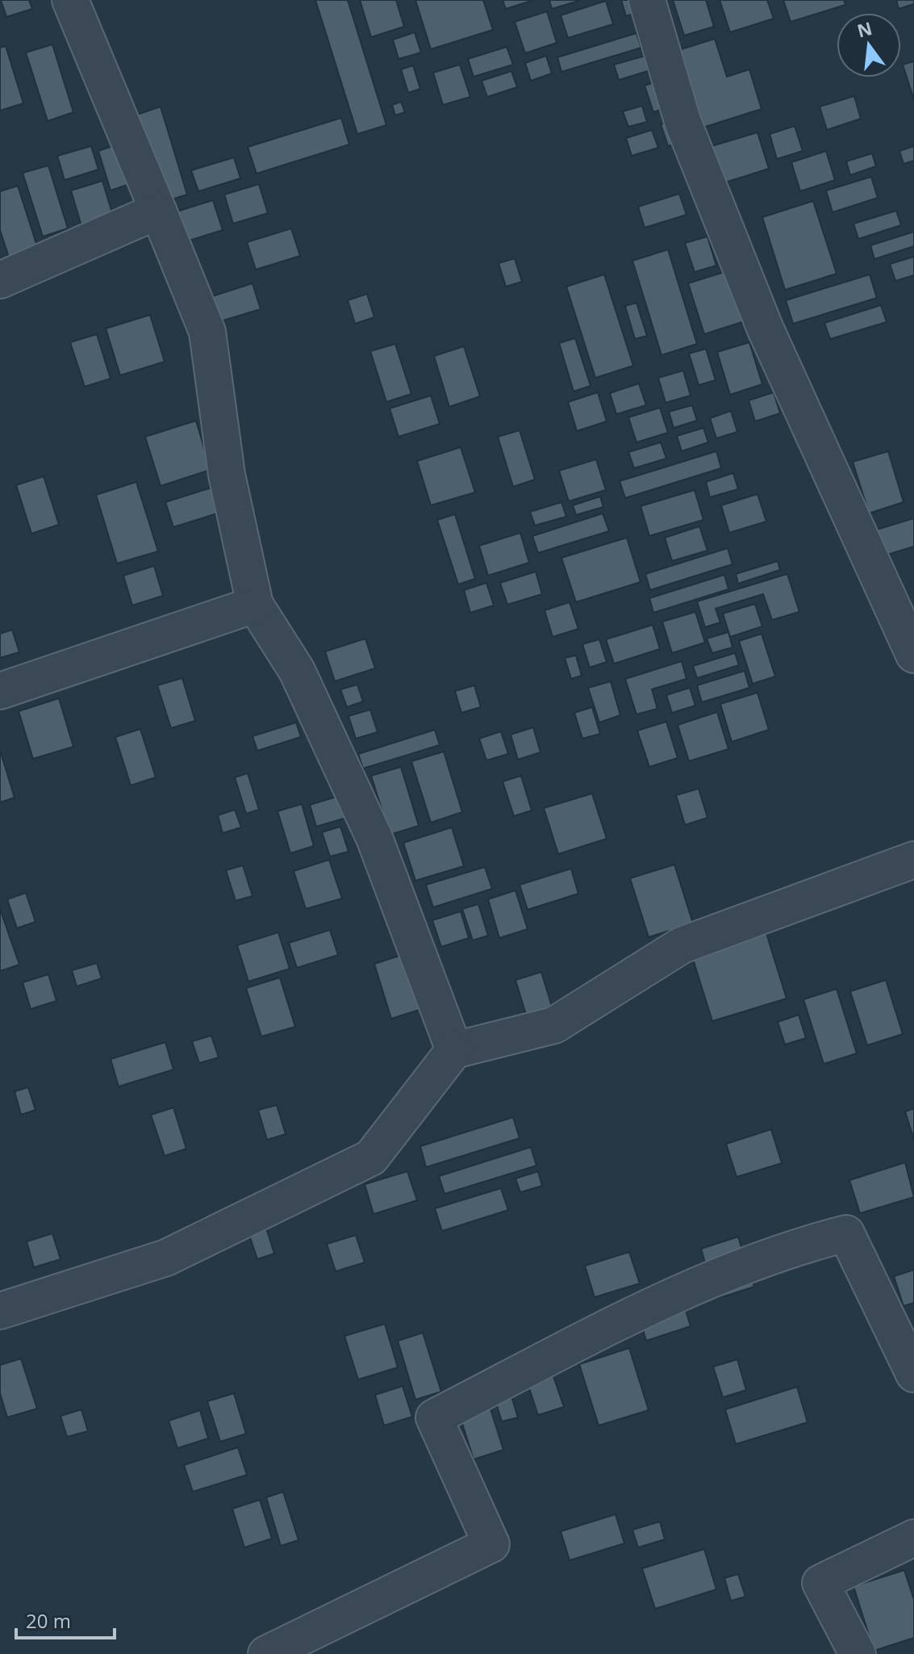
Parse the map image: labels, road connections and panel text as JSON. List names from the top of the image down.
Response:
{
  "scale_bar": "20 m",
  "north": "top"
}
